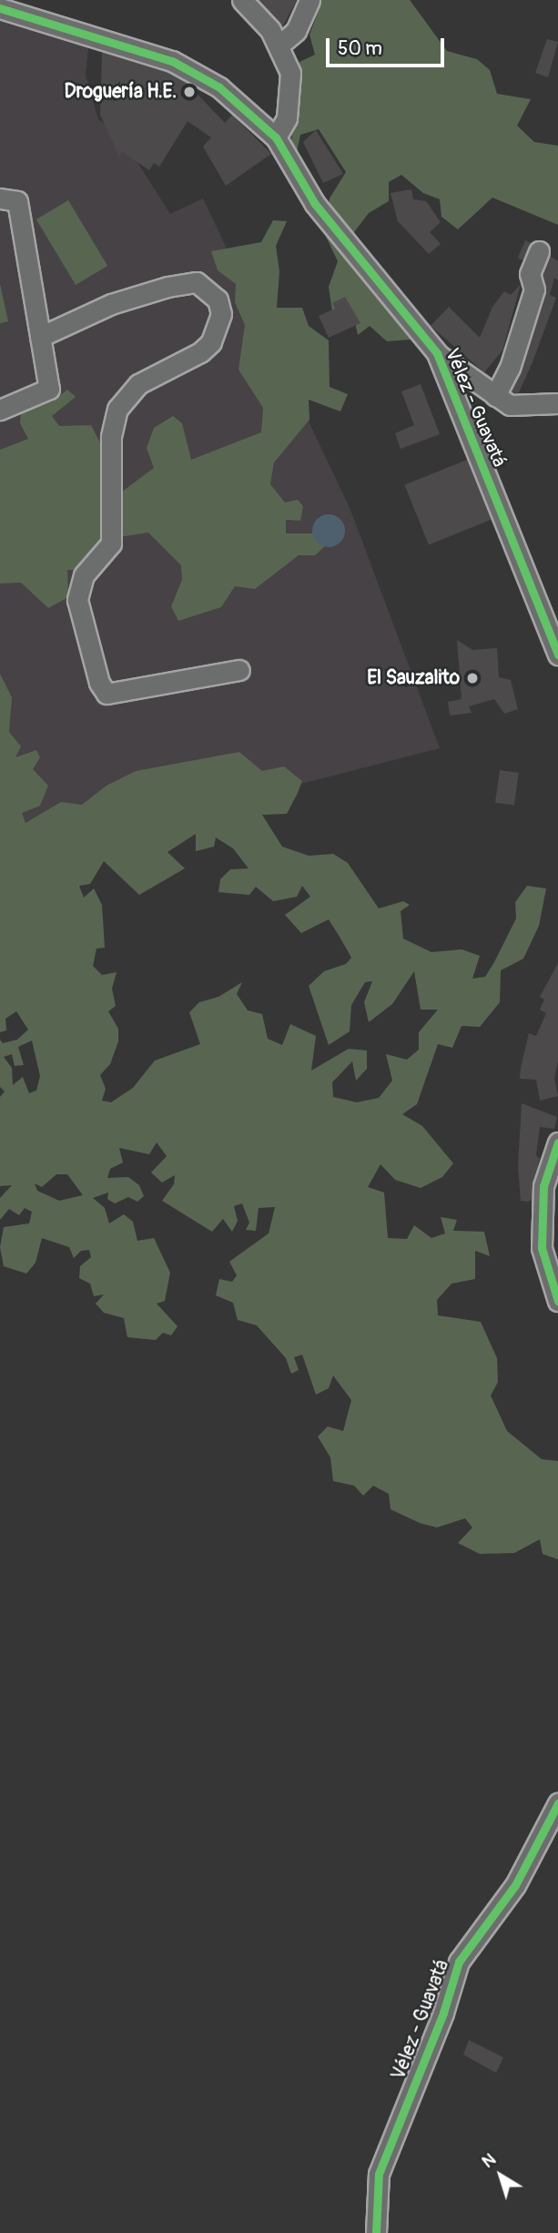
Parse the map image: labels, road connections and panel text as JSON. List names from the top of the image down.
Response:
{
  "streets": {
    "street": ["Vélez - Guavatá"]
  },
  "places": ["Droguería H.E.", "El Sauzalito"],
  "scale_bar": "50 m",
  "north": "top left"
}
